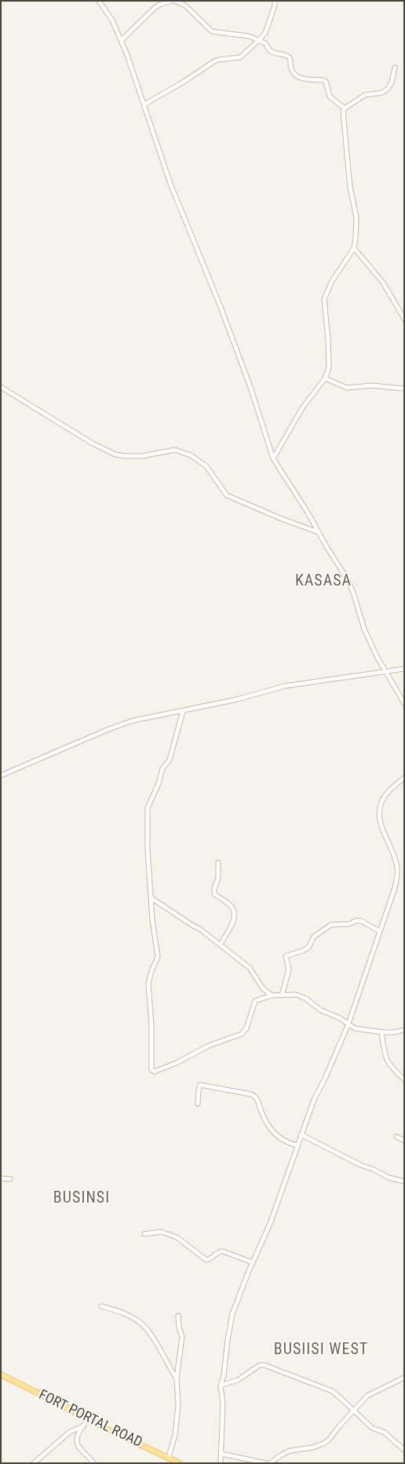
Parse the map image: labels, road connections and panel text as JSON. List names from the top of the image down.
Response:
{
  "streets": {
    "main road": ["FORT PORTAL ROAD"]
  },
  "districts": ["KASASA", "BUSINSI", "BUSIISI WEST"]
}
